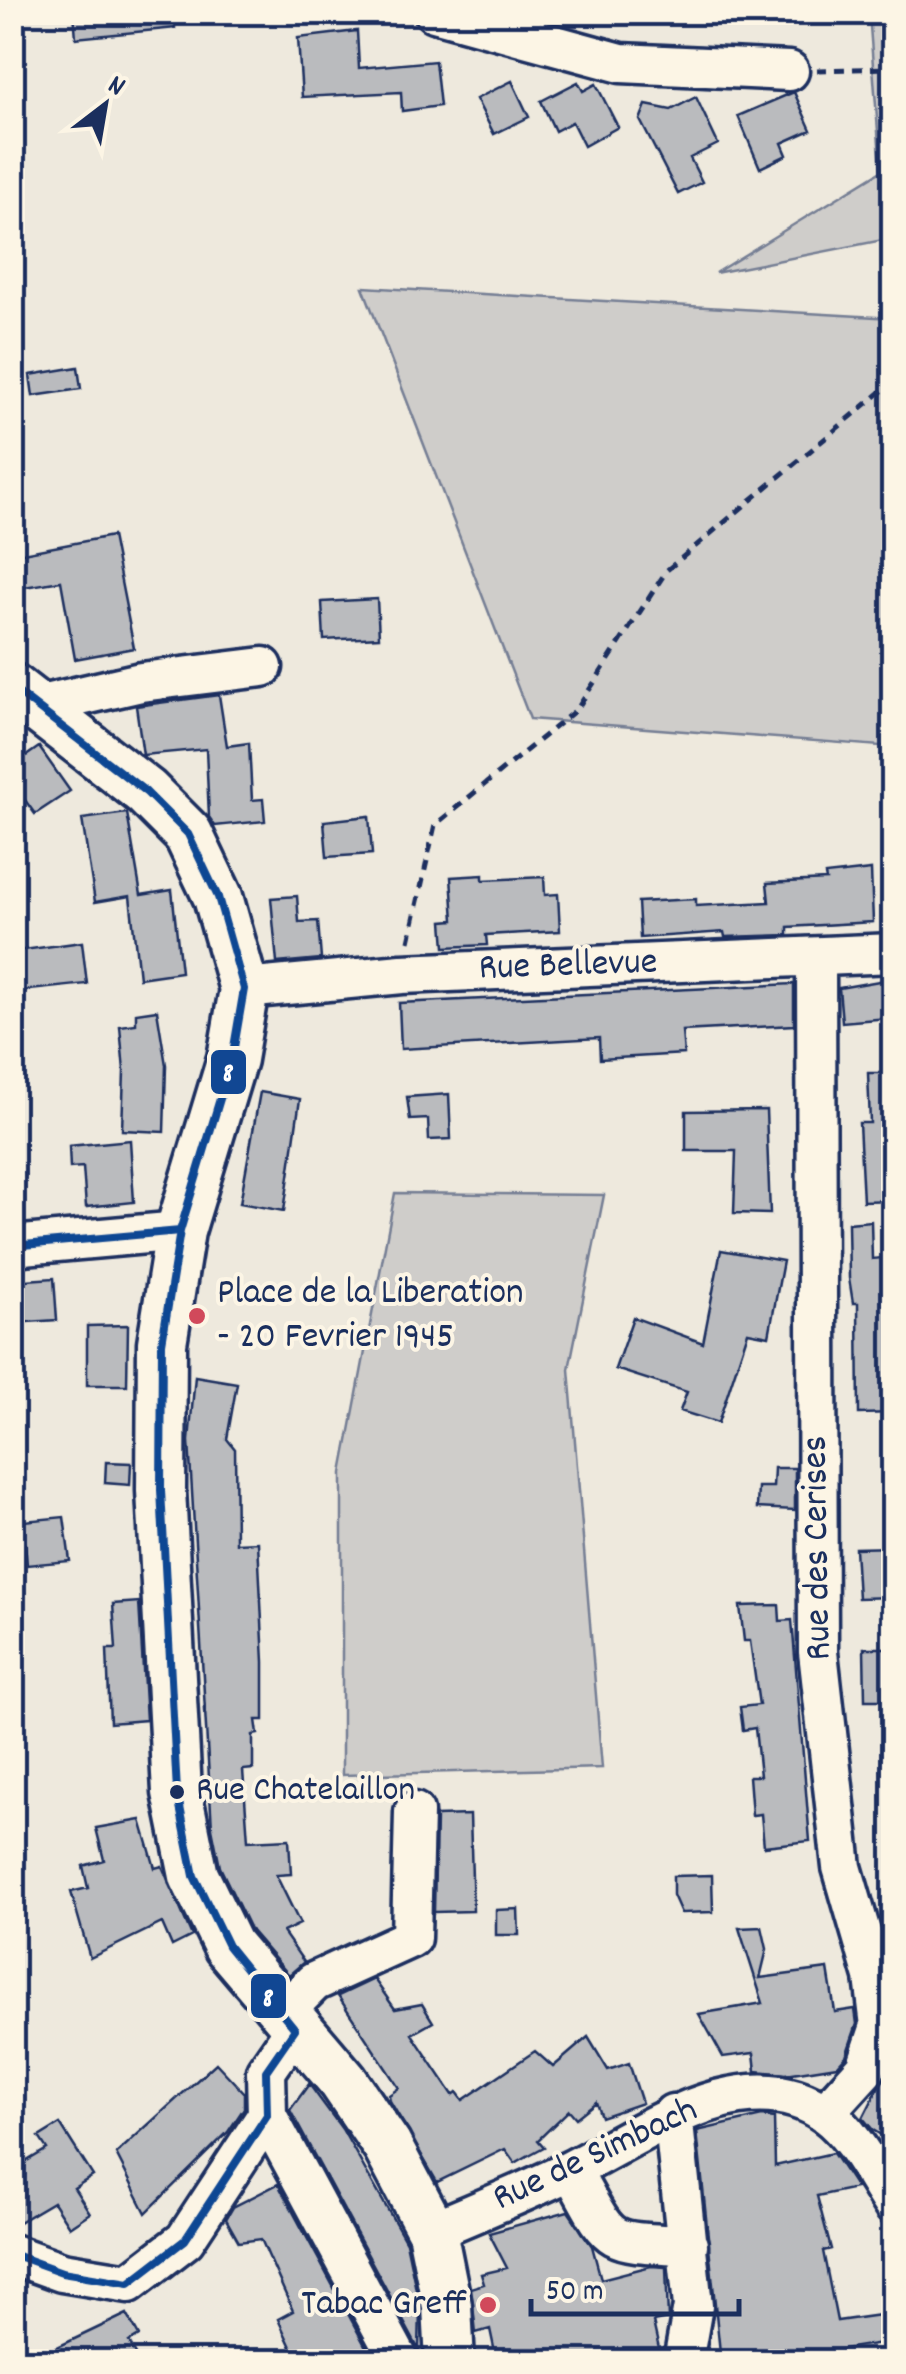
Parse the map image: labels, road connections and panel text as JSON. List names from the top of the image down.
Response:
{
  "streets": {
    "street": ["Rue Bellevue", "Rue des Cerises", "Rue de Simbach"]
  },
  "crossings": [
    ["Rue Bellevue", "Rue des Cerises"],
    ["Rue des Cerises", "Rue de Simbach"]
  ],
  "places": ["Place de la Liberation - 20 Fevrier 1945", "Rue Chatelaillon", "Tabac Greff"],
  "lines": ["transit line 8"],
  "scale_bar": "50 m",
  "north": "top right"
}
